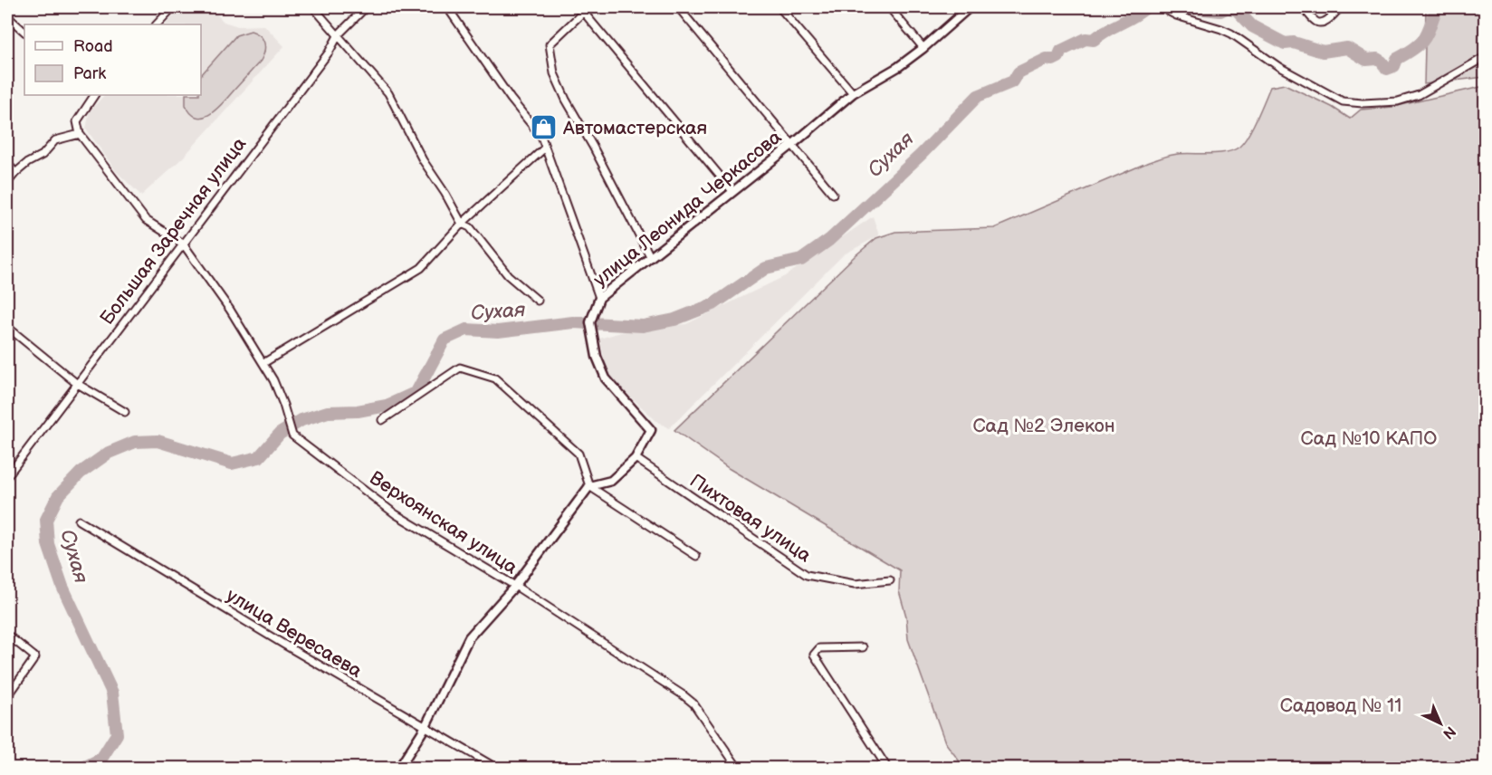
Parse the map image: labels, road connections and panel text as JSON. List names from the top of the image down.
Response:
{
  "streets": {
    "street": [
      "улица Леонида Черкасова",
      "Большая Заречная улица",
      "Пихтовая улица",
      "Верхоянская улица",
      "улица Вересаева"
    ]
  },
  "crossings": [
    ["улица Леонида Черкасова", "Пихтовая улица"],
    ["Большая Заречная улица", "Верхоянская улица"]
  ],
  "water": ["Сухая"],
  "parks": ["Сад №2 Элекон", "Сад №10 КАПО", "Садовод № 11"],
  "places": {
    "shop": ["Автомастерская"]
  },
  "legend": ["Road", "Park"],
  "north": "bottom right"
}
